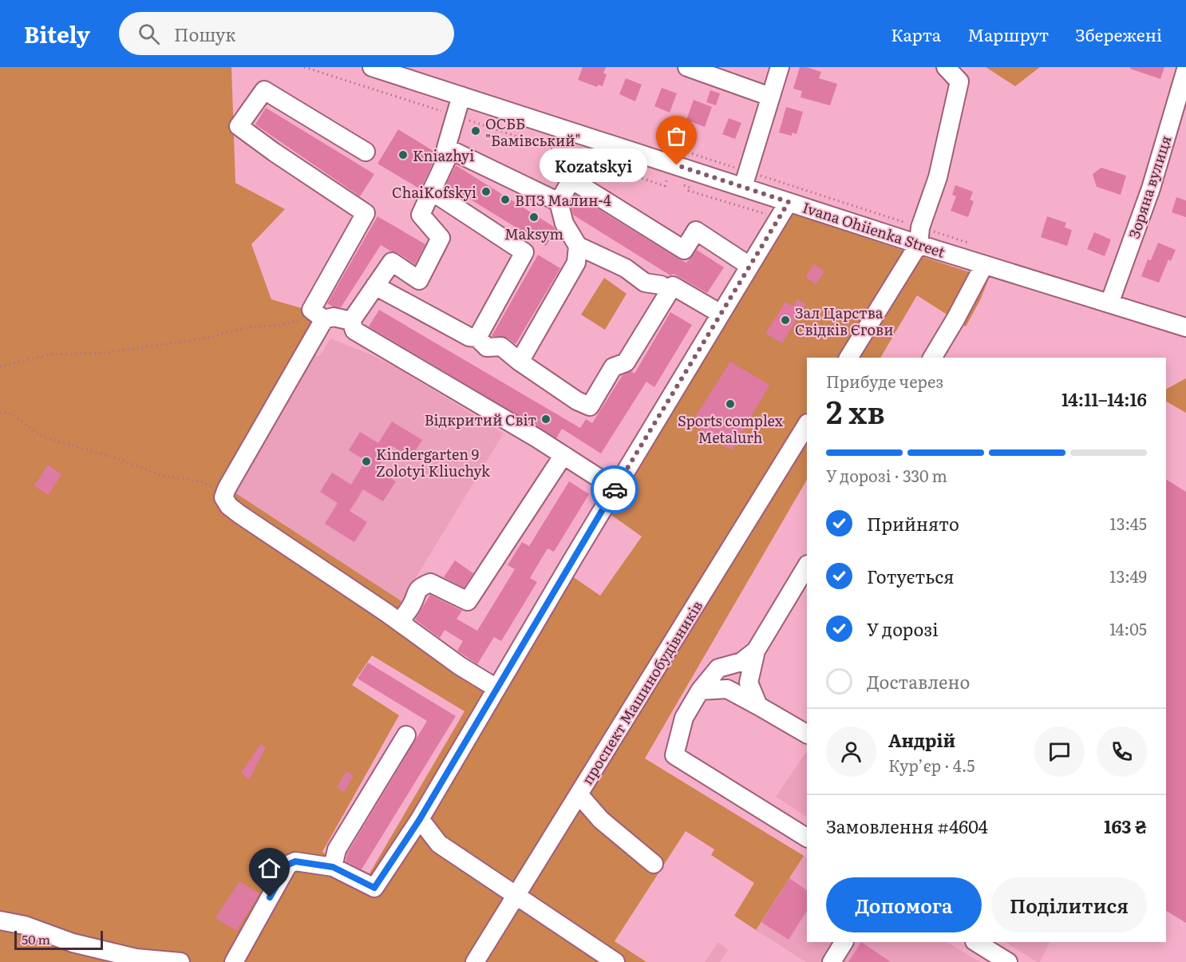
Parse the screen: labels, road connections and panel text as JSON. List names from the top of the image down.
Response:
{
  "streets": {
    "street": ["Зоряна вулиця", "Ivana Ohiienka Street", "проспект Машинобудівників"]
  },
  "crossings": [
    ["Зоряна вулиця", "Ivana Ohiienka Street"]
  ],
  "places": [
    "ОСББ \"Бамівський\"",
    "Kniazhyi",
    "Kozatskyi",
    "ChaiKofskyi",
    "ВПЗ Малин-4",
    "Maksym",
    "Зал Царства Свідків Єгови",
    "Sports complex Metalurh",
    "Відкритий Світ",
    "Kindergarten 9 Zolotyi Kliuchyk"
  ],
  "scale_bar": "50 m",
  "page": {
    "header": "Bitely",
    "search": "Пошук",
    "nav": ["Карта", "Маршрут", "Збережені"],
    "bubble": "Kozatskyi",
    "heading": ["2 хв", "Прибуде через", "14:11–14:16"],
    "panel": [
      "Андрій",
      "Кур’єр · 4.5",
      "Замовлення #4604",
      "163 ₴"
    ],
    "bar": "У дорозі · 330 m",
    "list": [
      ["Прийнято", "13:45"],
      ["Готується", "13:49"],
      ["У дорозі", "14:05"],
      "Доставлено"
    ],
    "buttons": ["Допомога", "Поділитися"],
    "scale": "50 m"
  }
}
